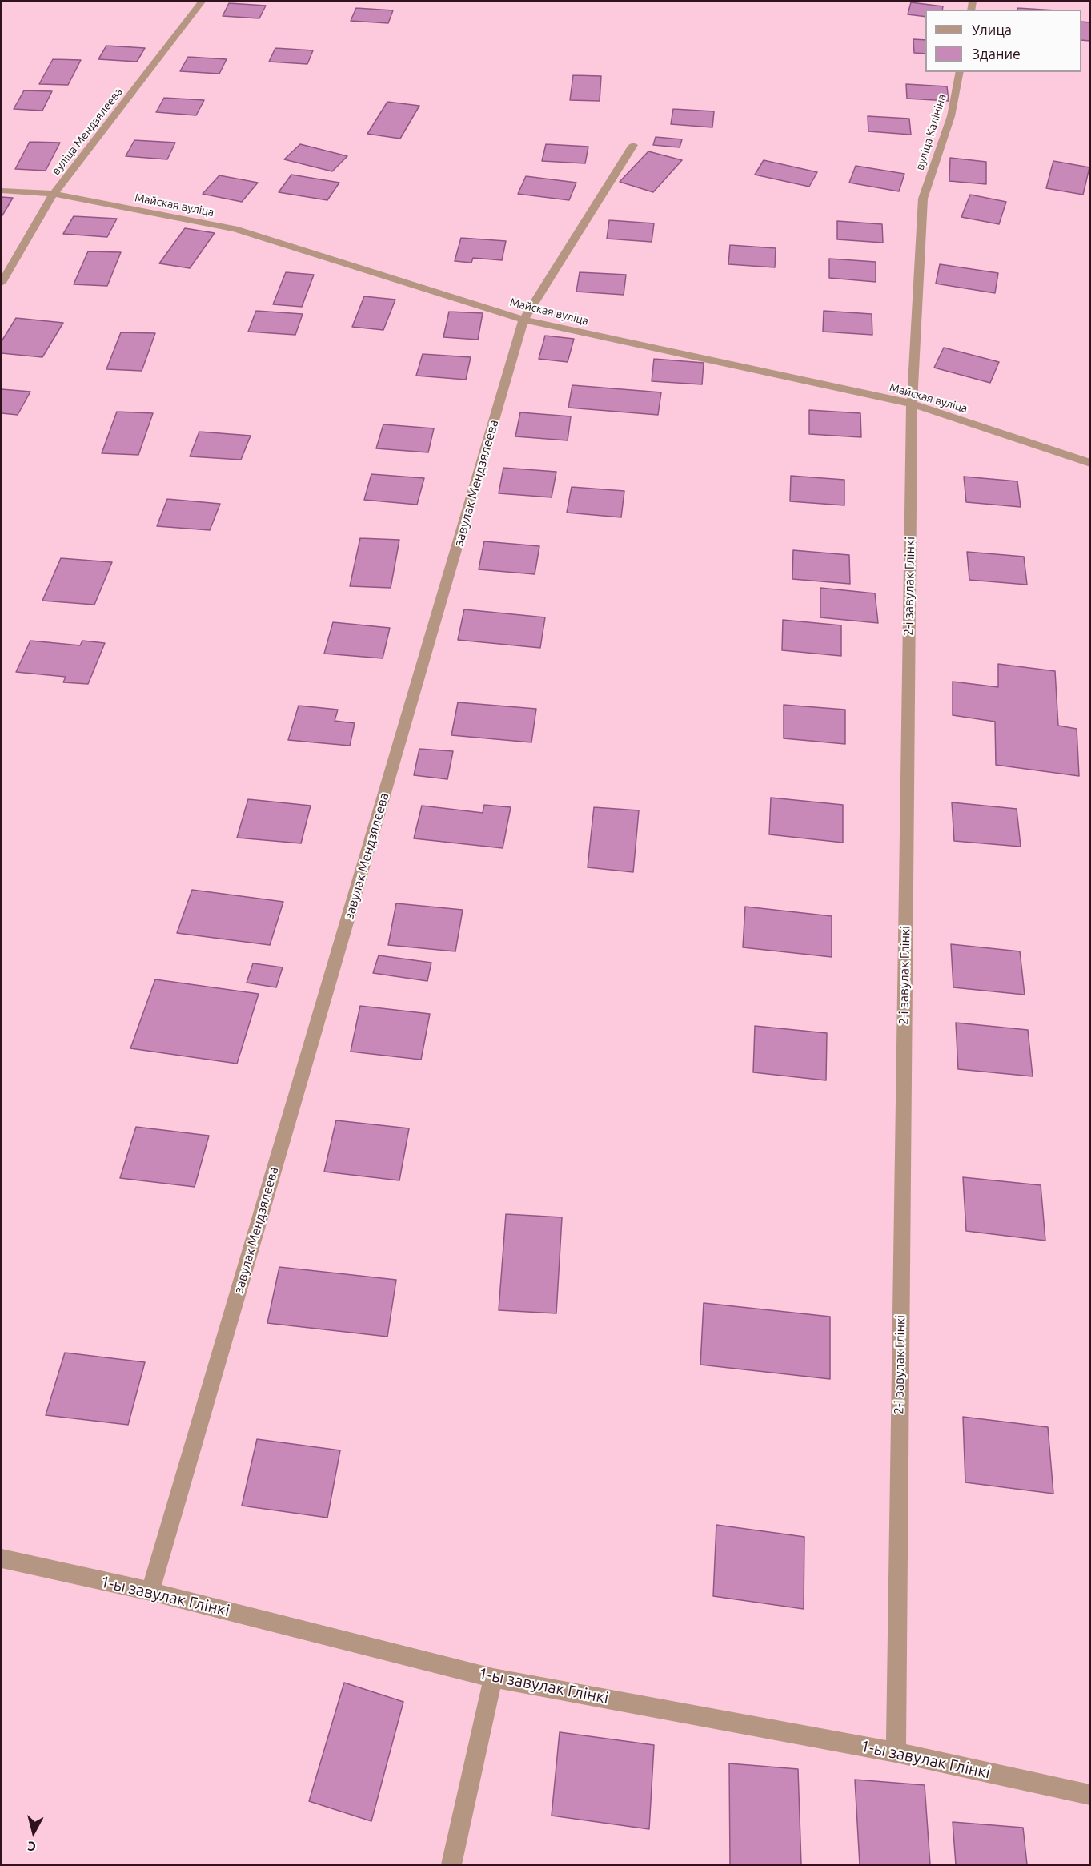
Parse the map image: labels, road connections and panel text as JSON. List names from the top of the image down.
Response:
{
  "streets": {
    "street": [
      "вуліца Мендзялеева",
      "вуліца Калініна",
      "Майская вуліца",
      "завулак Мендзялеева",
      "2-і завулак Глінкі",
      "1-ы завулак Глінкі"
    ]
  },
  "crossings": [
    ["вуліца Мендзялеева", "Майская вуліца"],
    ["вуліца Калініна", "2-і завулак Глінкі"],
    ["Майская вуліца", "завулак Мендзялеева"],
    ["Майская вуліца", "2-і завулак Глінкі"],
    ["завулак Мендзялеева", "1-ы завулак Глінкі"],
    ["2-і завулак Глінкі", "1-ы завулак Глінкі"]
  ],
  "legend": ["Улица", "Здание"],
  "north": "bottom"
}
